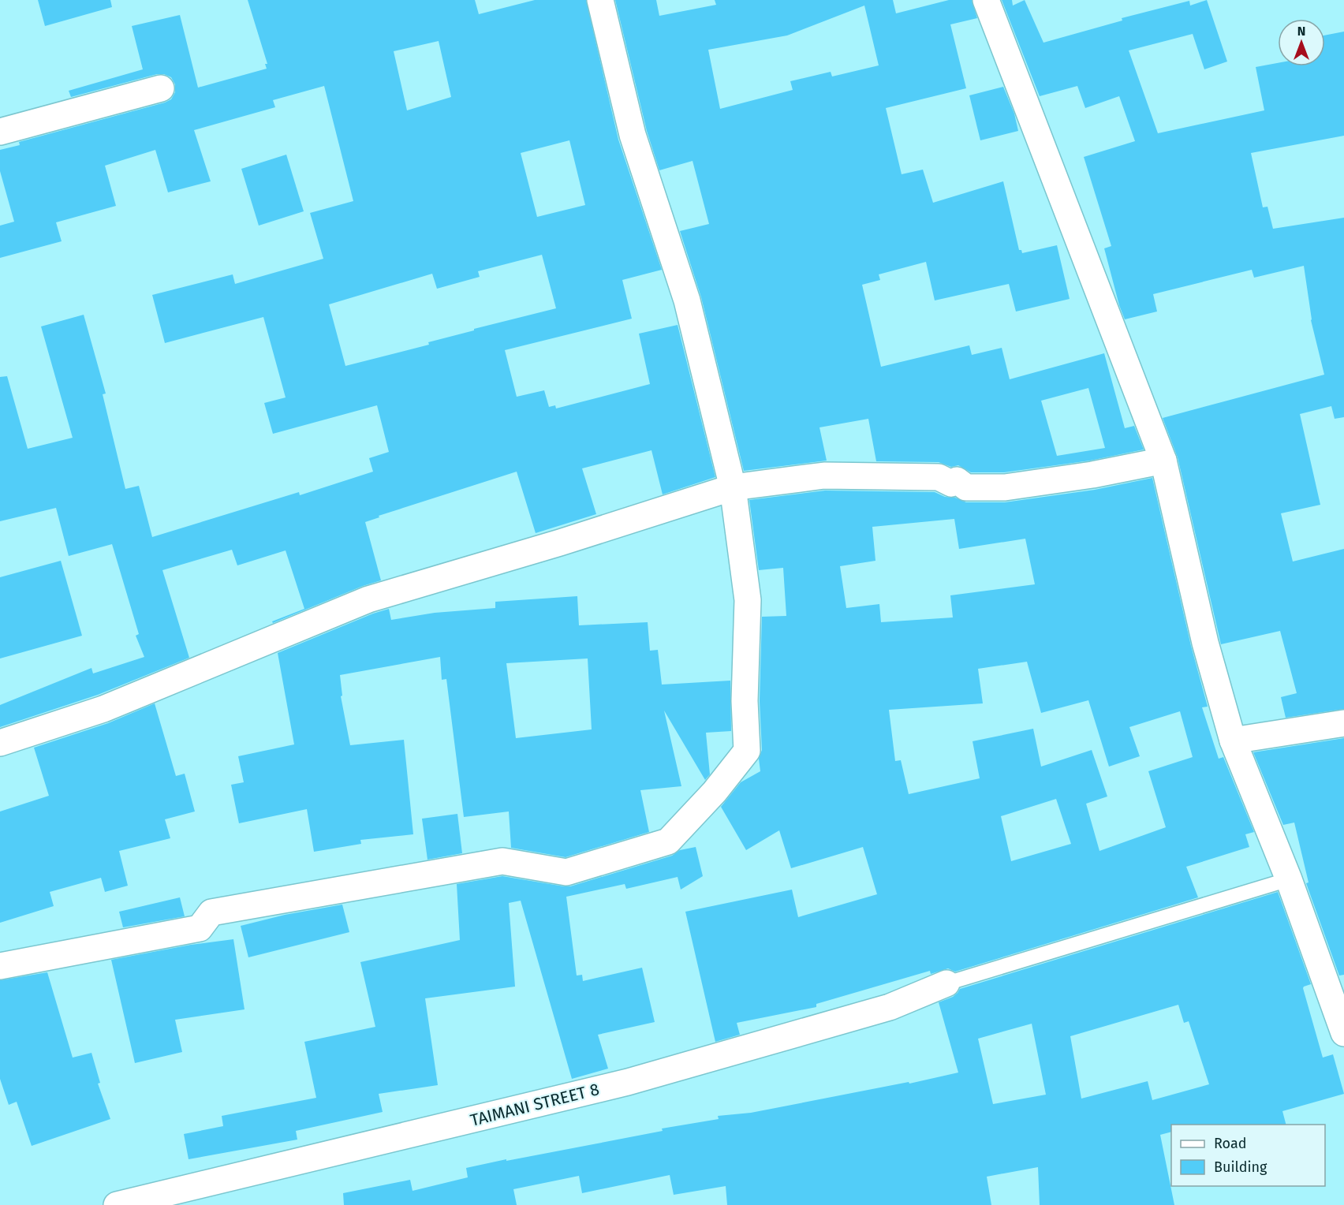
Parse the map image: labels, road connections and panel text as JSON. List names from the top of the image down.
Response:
{
  "streets": {
    "street": ["TAIMANI STREET 8"]
  },
  "legend": ["Road", "Building"],
  "north": "top"
}
